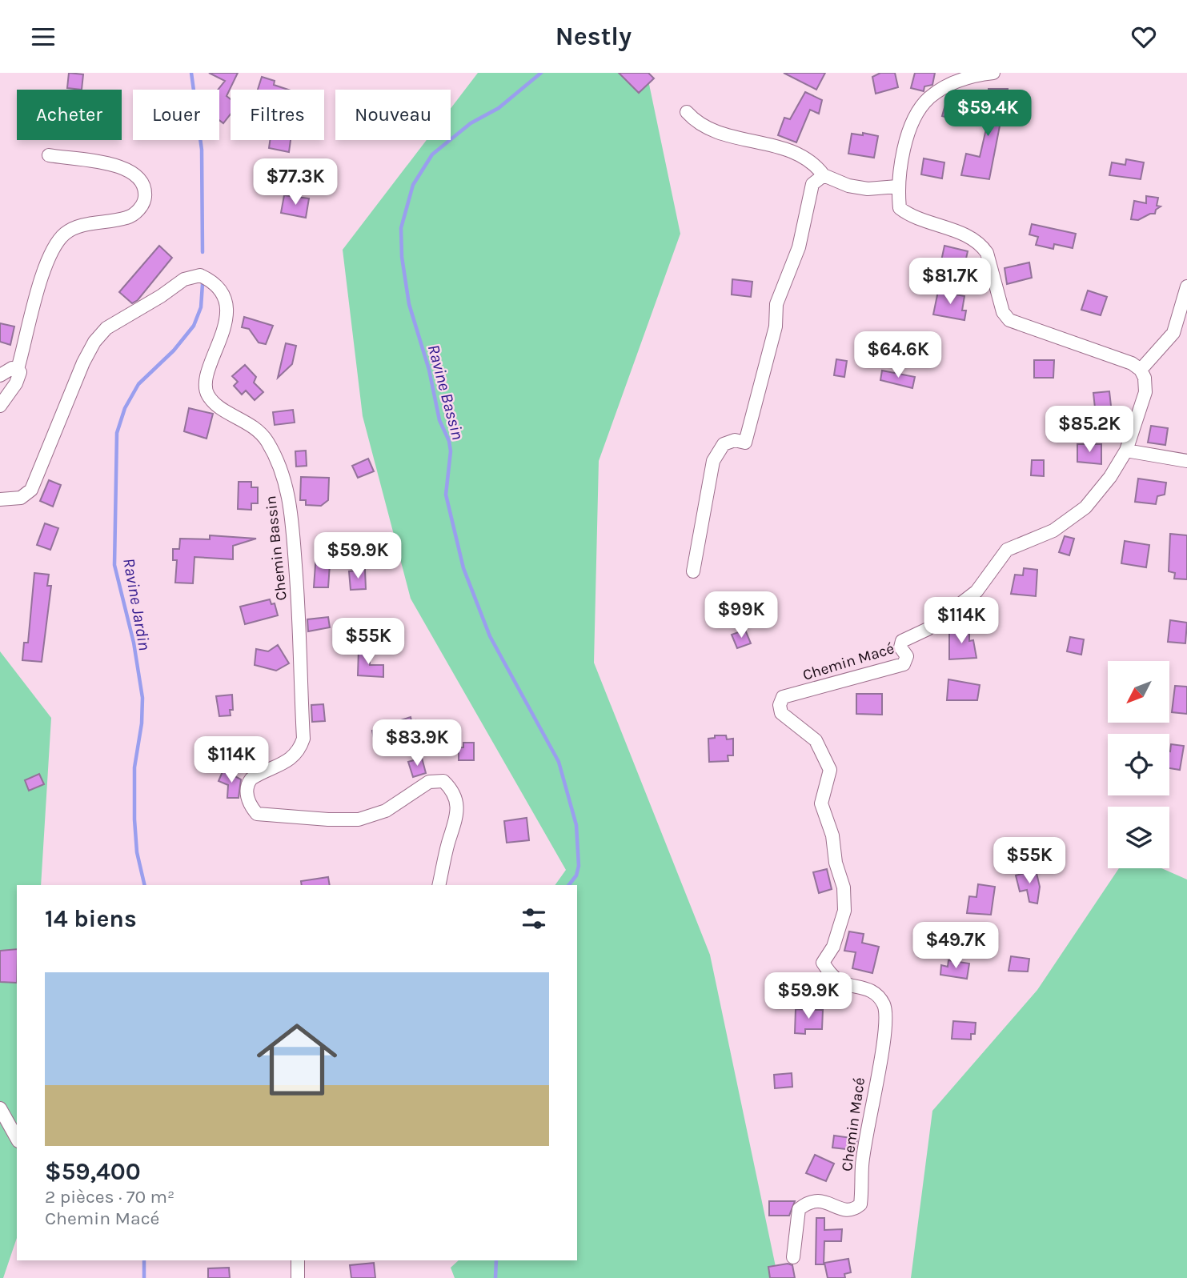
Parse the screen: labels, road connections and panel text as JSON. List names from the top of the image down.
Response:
{
  "streets": {
    "street": ["Chemin Bassin", "Chemin Macé"]
  },
  "water": ["Ravine Bassin", "Ravine Jardin"],
  "north": "bottom left",
  "page": {
    "header": "Nestly",
    "price": [
      "$59.4K",
      "$77.3K",
      "$81.7K",
      "$64.6K",
      "$85.2K",
      "$59.9K",
      "$99K",
      "$114K",
      "$55K",
      "$83.9K",
      "$114K",
      "$55K",
      "$49.7K",
      "$59.9K"
    ],
    "chip": [
      "Acheter",
      "Louer",
      "Filtres",
      "Nouveau"
    ],
    "heading": "14 biens",
    "list": [
      {
        "name": "$59,400",
        "note": "2 pièces · 70 m² · Chemin Macé"
      }
    ]
  }
}
